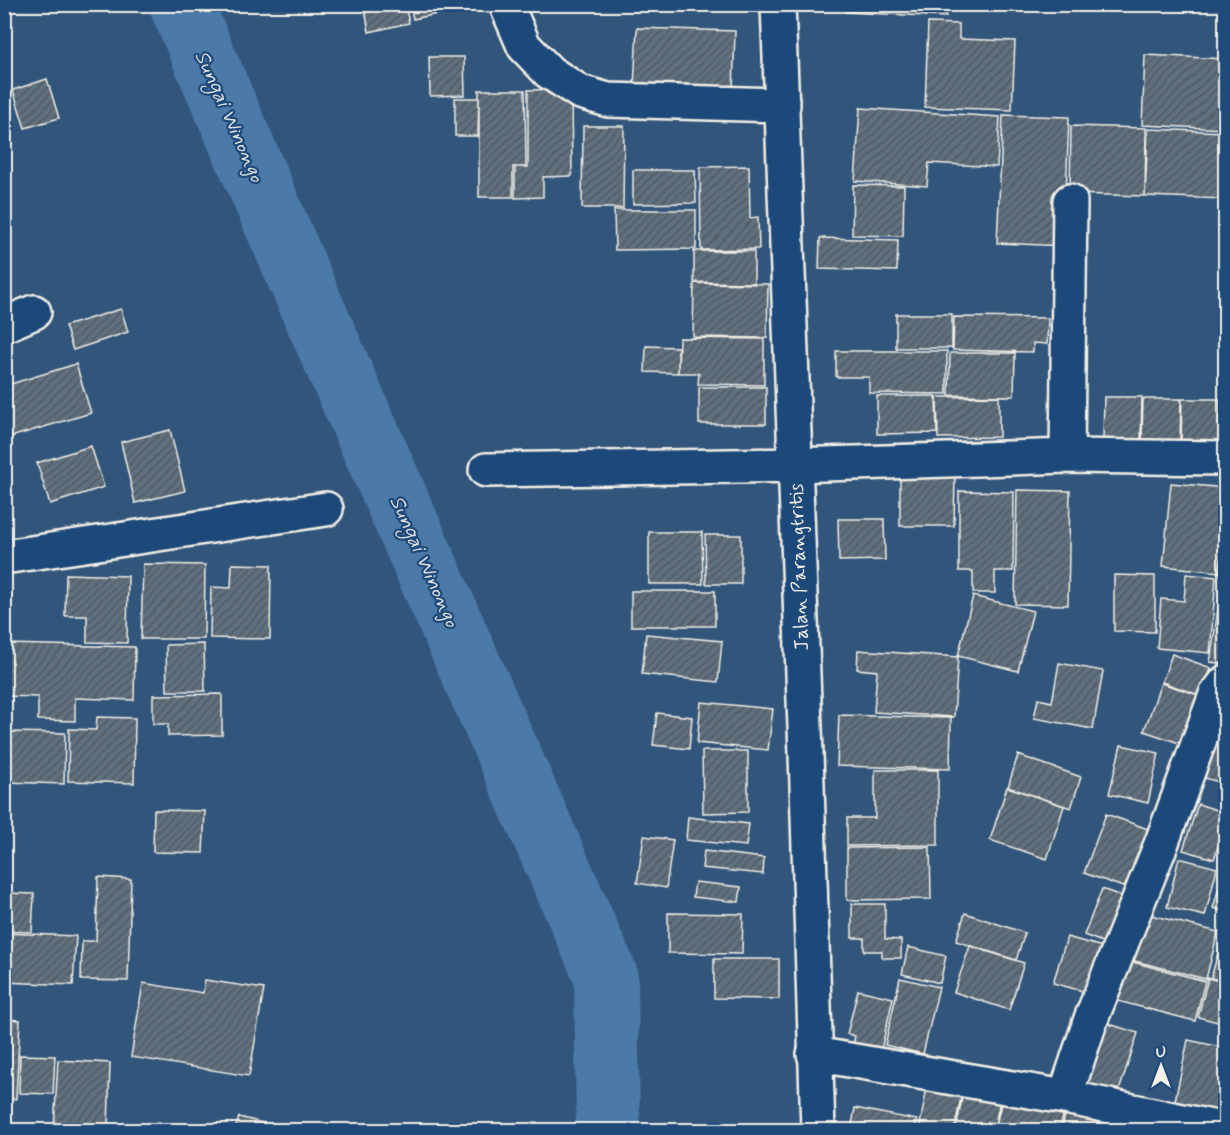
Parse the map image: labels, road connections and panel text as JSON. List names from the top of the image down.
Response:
{
  "streets": {
    "street": ["Jalan Parangtritis"]
  },
  "water": ["Sungai Winongo"],
  "north": "top"
}
